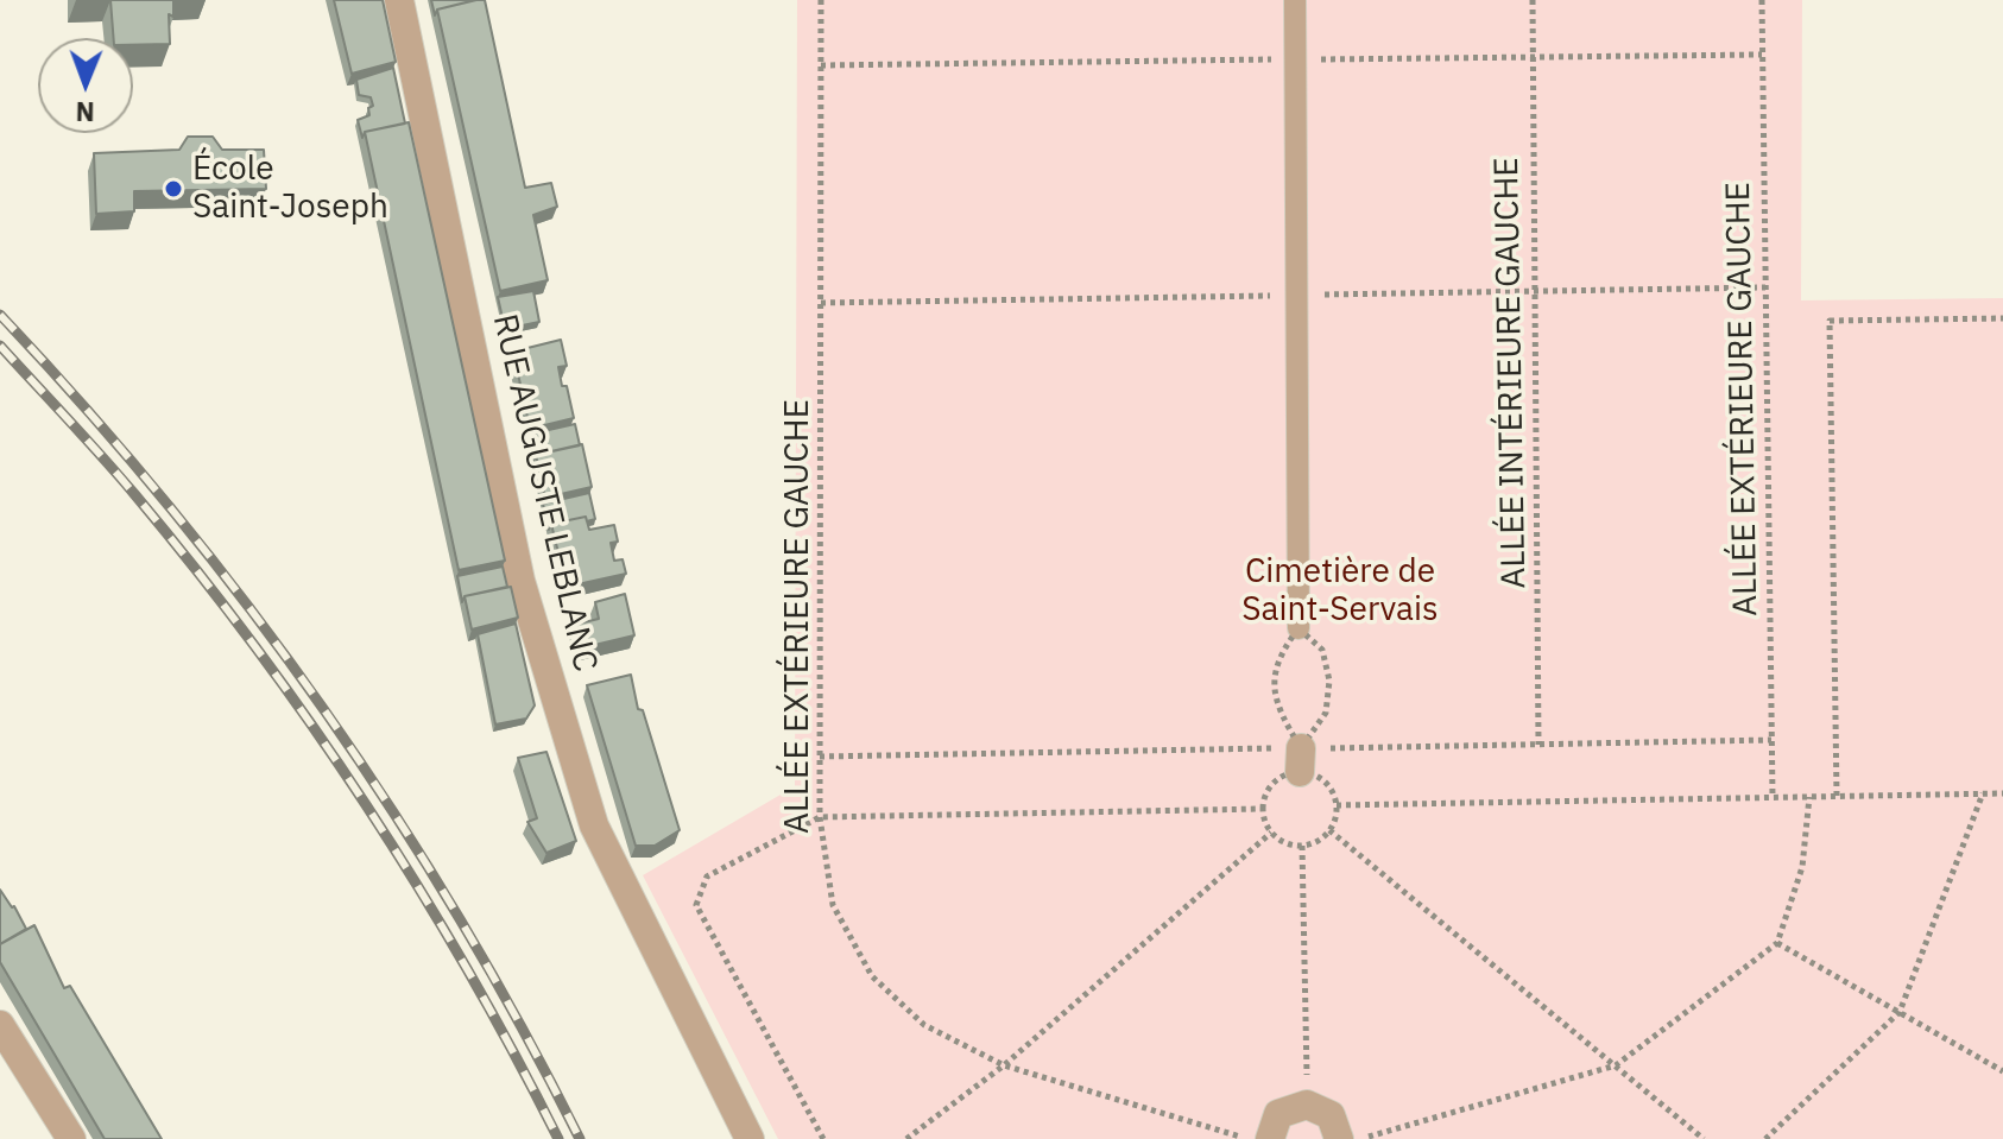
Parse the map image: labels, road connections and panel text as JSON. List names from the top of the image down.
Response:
{
  "streets": {
    "street": ["RUE AUGUSTE LEBLANC"],
    "path": ["ALLÉE INTÉRIEURE GAUCHE", "ALLÉE EXTÉRIEURE GAUCHE"]
  },
  "parks": ["Cimetière de Saint-Servais"],
  "places": ["École Saint-Joseph"],
  "north": "bottom"
}
